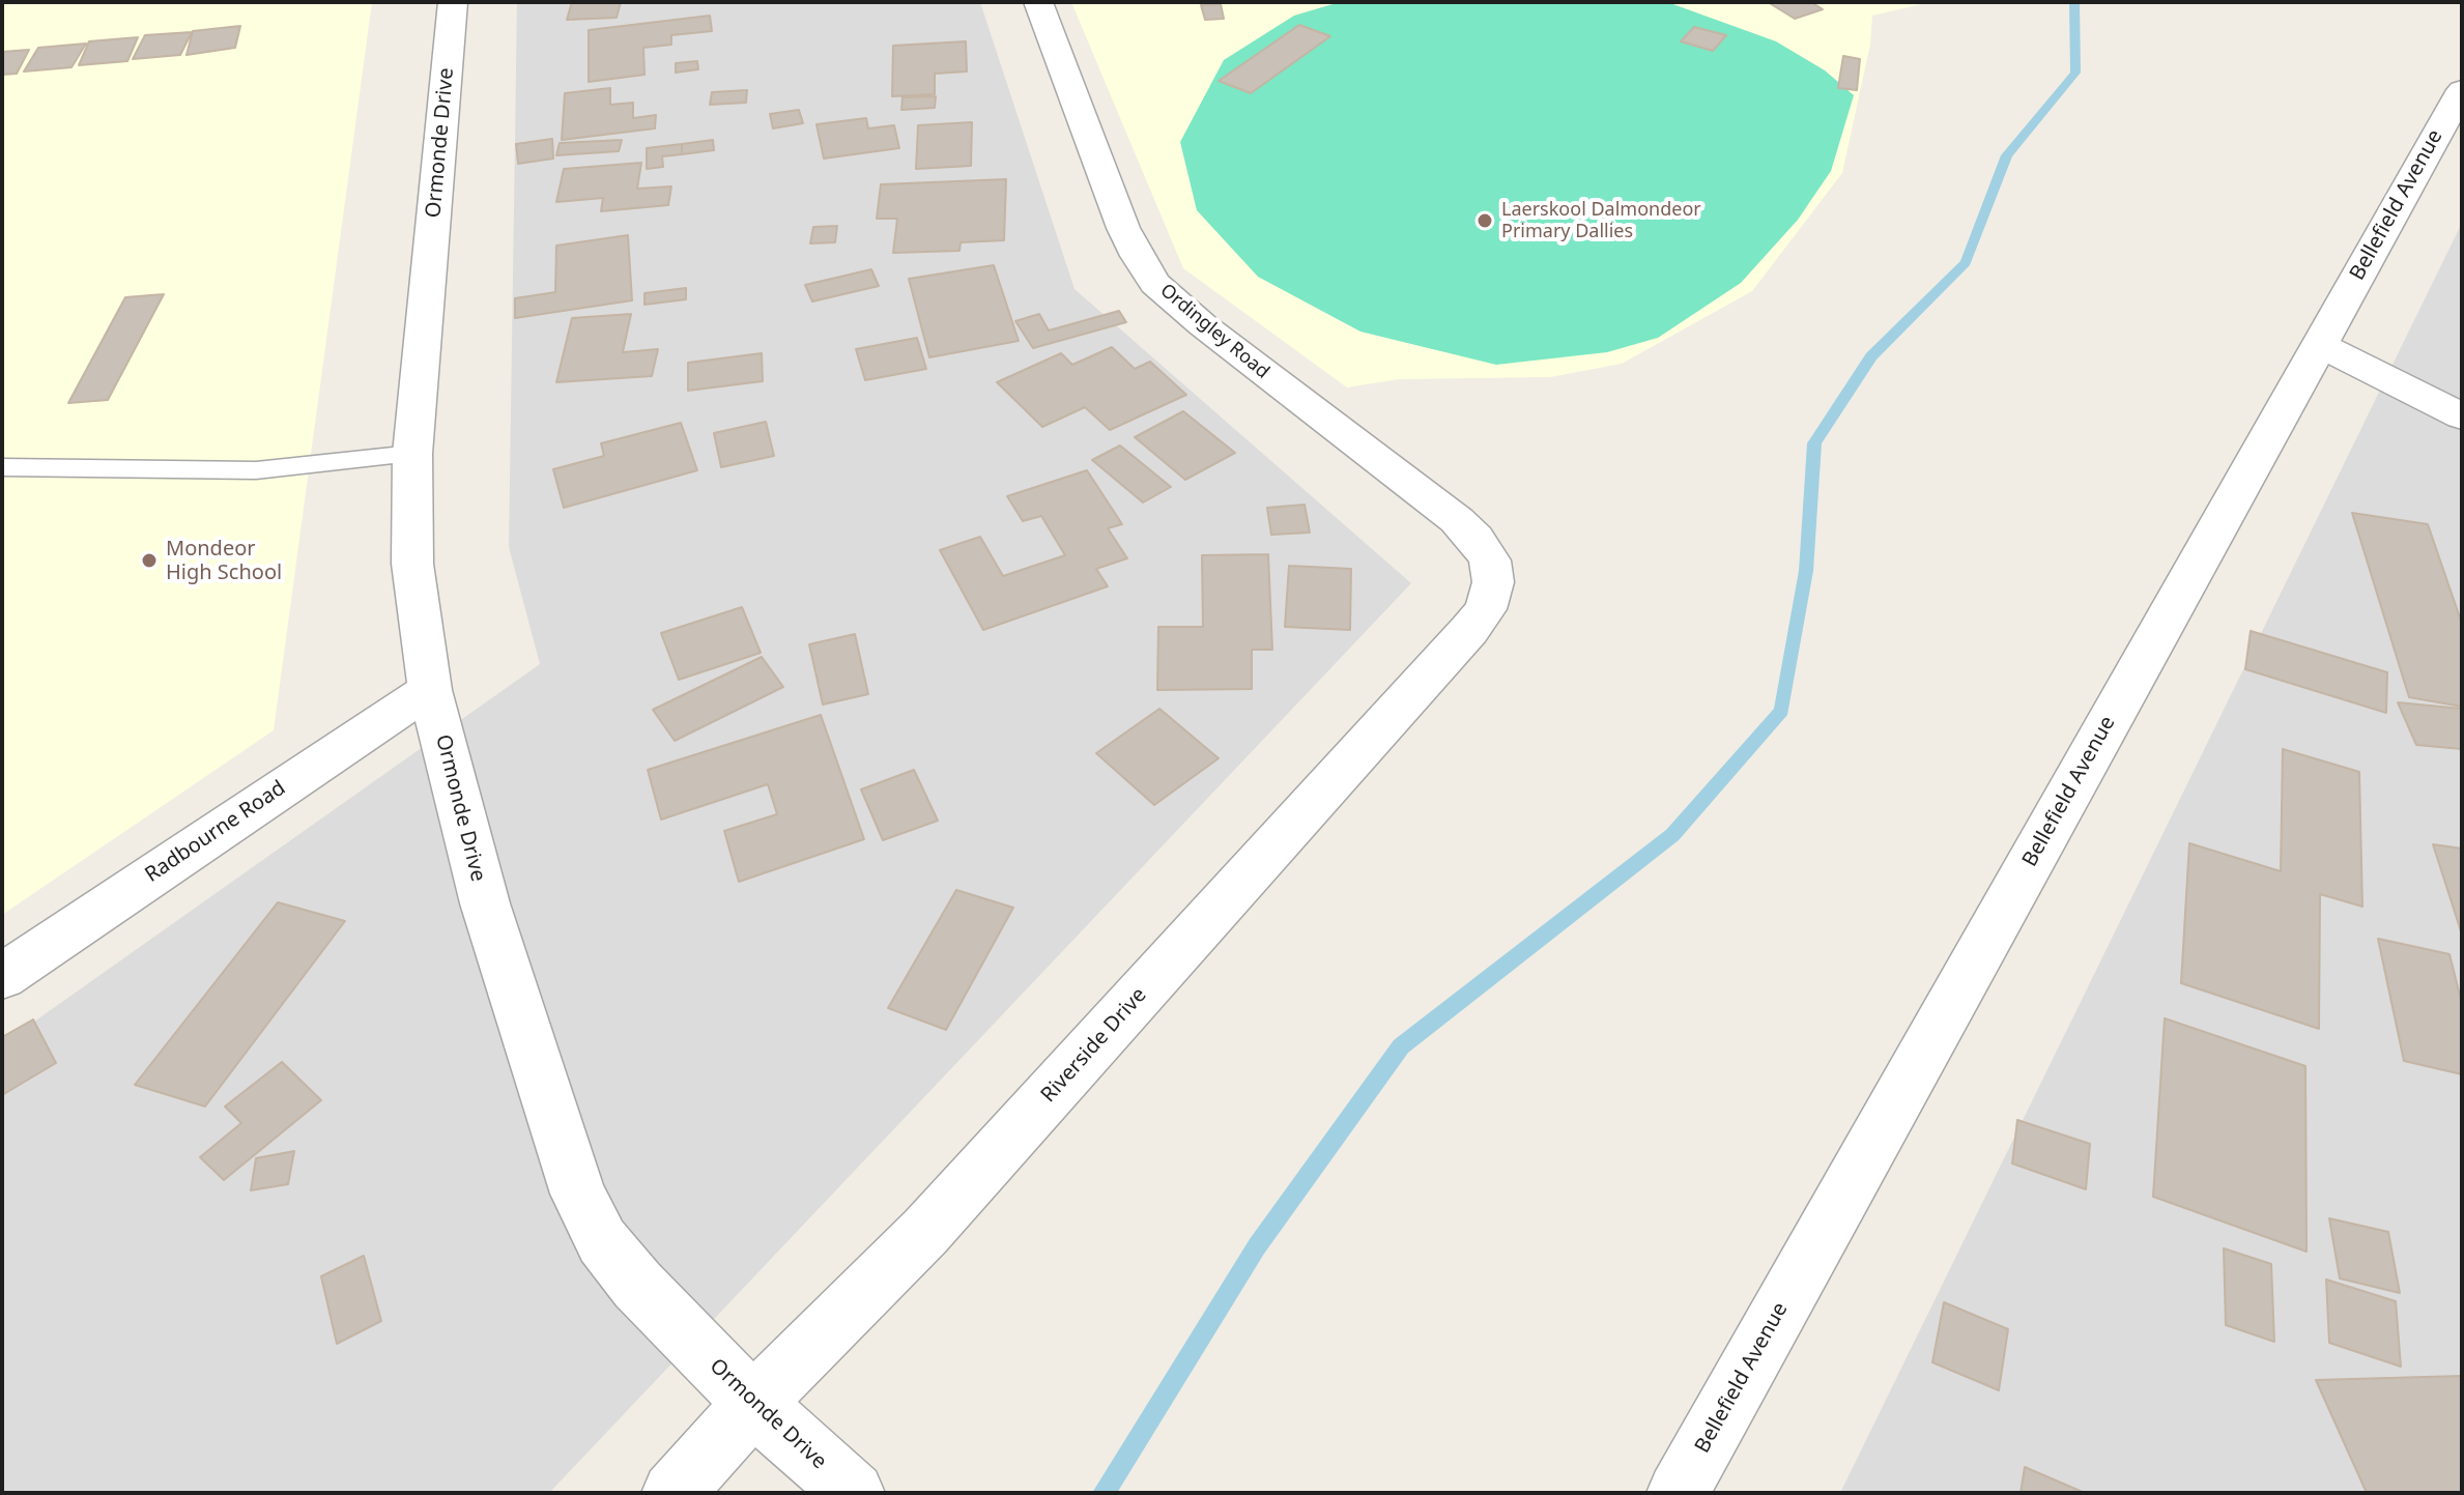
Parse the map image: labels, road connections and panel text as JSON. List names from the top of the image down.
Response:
{
  "streets": {
    "street": [
      "Ormonde Drive",
      "Bellefield Avenue",
      "Ordingley Road",
      "Radbourne Road",
      "Riverside Drive"
    ]
  },
  "crossings": [
    ["Ormonde Drive", "Radbourne Road"],
    ["Ormonde Drive", "Riverside Drive"],
    ["Ordingley Road", "Riverside Drive"]
  ],
  "places": ["Laerskool Dalmondeor Primary Dallies", "Mondeor High School"]
}
